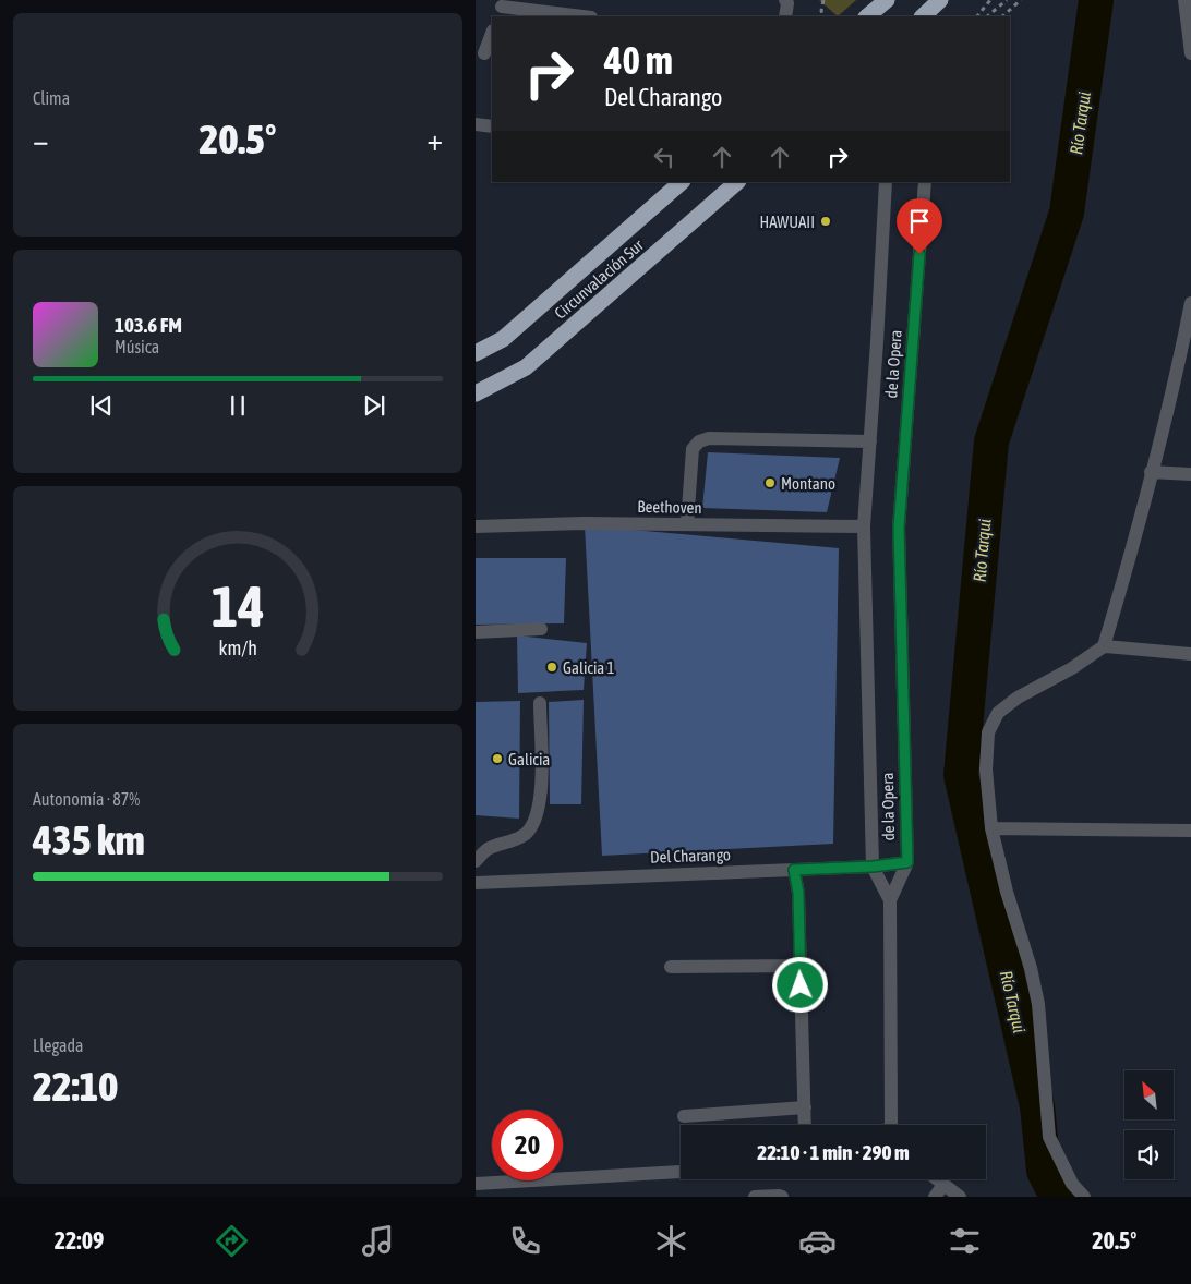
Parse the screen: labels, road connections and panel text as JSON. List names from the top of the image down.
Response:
{
  "streets": {
    "highway": ["Circunvalación Sur"],
    "street": ["de la Opera", "Beethoven", "Del Charango"]
  },
  "crossings": [
    ["de la Opera", "Beethoven"],
    ["de la Opera", "Del Charango"]
  ],
  "water": ["Río Tarqui"],
  "places": [
    "HAWUAII",
    "Montano",
    "Galicia 1",
    "Galicia"
  ],
  "north": "top left",
  "page": {
    "tile": [
      "Clima",
      ["Autonomía · 87%", "435 km"],
      ["Llegada", "22:10"]
    ],
    "turn": ["40 m", "Del Charango"],
    "heat": ["−", "20.5°", "+"],
    "song": ["103.6 FM", "Música"],
    "limit": "20",
    "trip": "22:10 · 1 min · 290 m",
    "tabs": ["22:09", "20.5°"],
    "gauge": ["14", "km/h"]
  }
}
